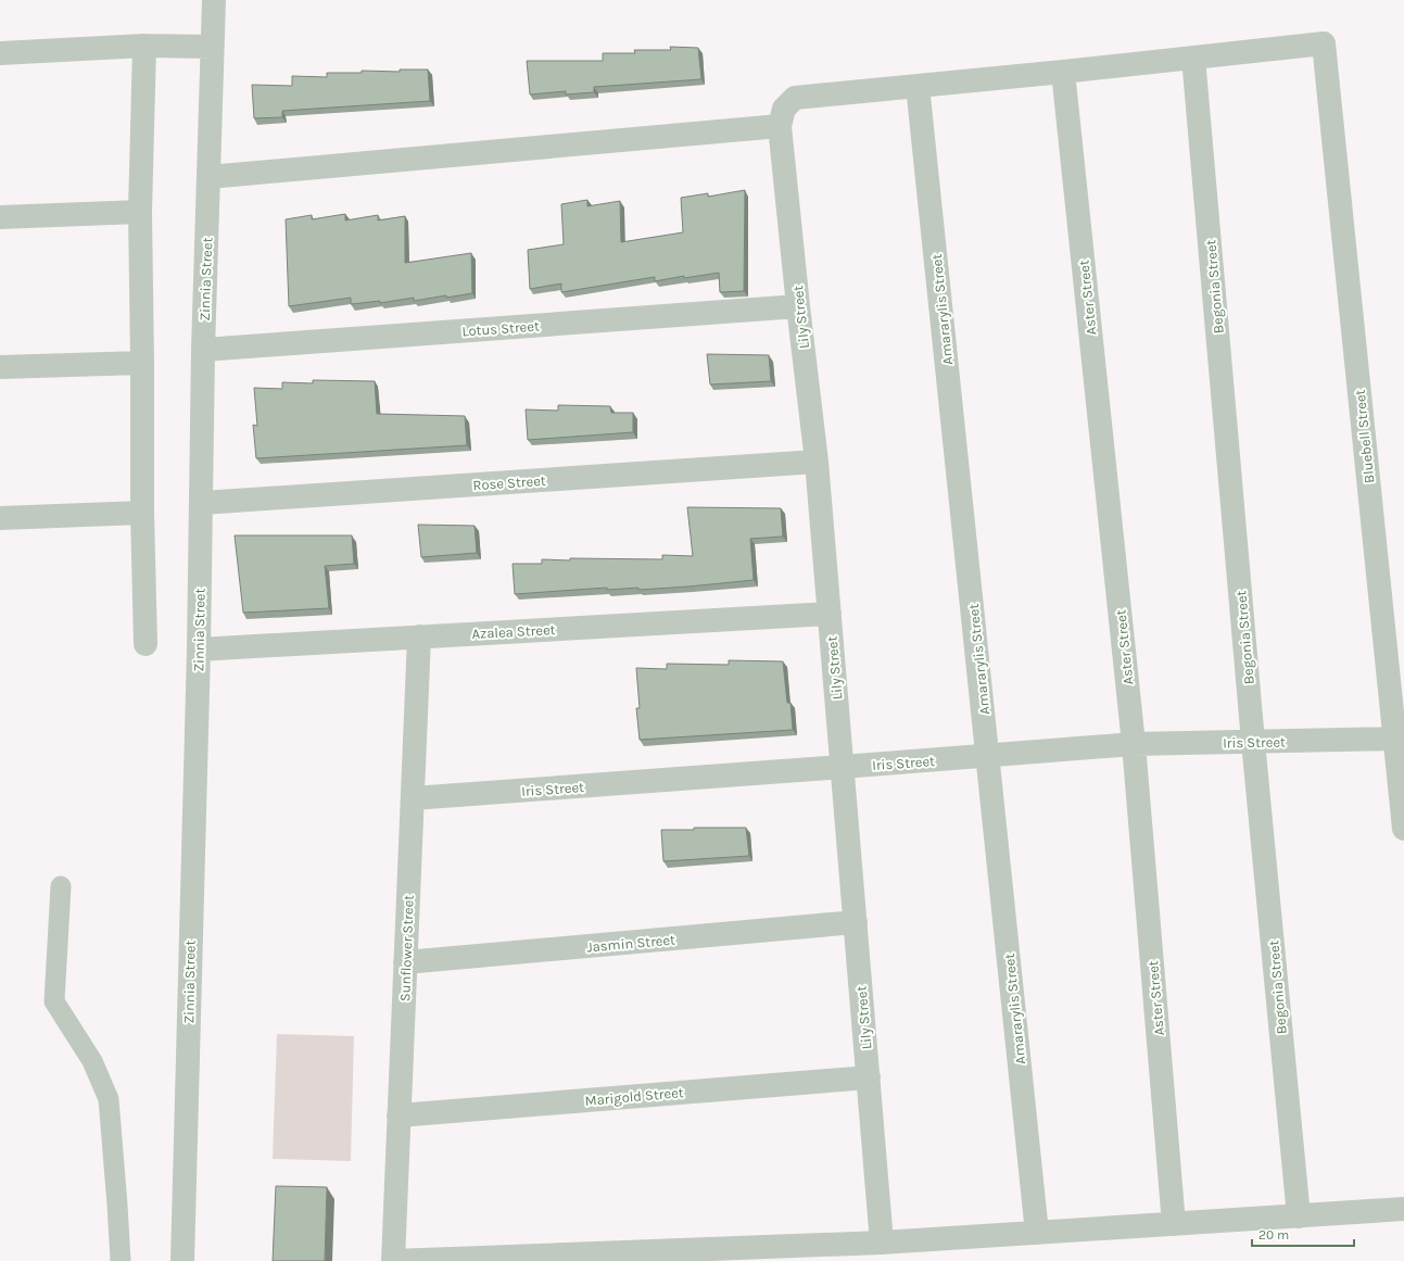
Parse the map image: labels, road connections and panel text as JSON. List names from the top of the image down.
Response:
{
  "streets": {
    "street": [
      "Zinnia Street",
      "Begonia Street",
      "Aster Street",
      "Amararylis Street",
      "Lily Street",
      "Lotus Street",
      "Bluebell Street",
      "Rose Street",
      "Azalea Street",
      "Iris Street",
      "Jasmin Street",
      "Sunflower Street",
      "Marigold Street"
    ]
  },
  "crossings": [
    ["Zinnia Street", "Lotus Street"],
    ["Zinnia Street", "Rose Street"],
    ["Zinnia Street", "Azalea Street"],
    ["Begonia Street", "Bluebell Street"],
    ["Begonia Street", "Iris Street"],
    ["Aster Street", "Iris Street"],
    ["Amararylis Street", "Lily Street"],
    ["Amararylis Street", "Iris Street"],
    ["Lily Street", "Lotus Street"],
    ["Lily Street", "Rose Street"],
    ["Lily Street", "Azalea Street"],
    ["Lily Street", "Iris Street"],
    ["Lily Street", "Jasmin Street"],
    ["Lily Street", "Marigold Street"],
    ["Bluebell Street", "Iris Street"],
    ["Azalea Street", "Sunflower Street"],
    ["Iris Street", "Sunflower Street"],
    ["Jasmin Street", "Sunflower Street"],
    ["Sunflower Street", "Marigold Street"]
  ],
  "scale_bar": "20 m"
}
